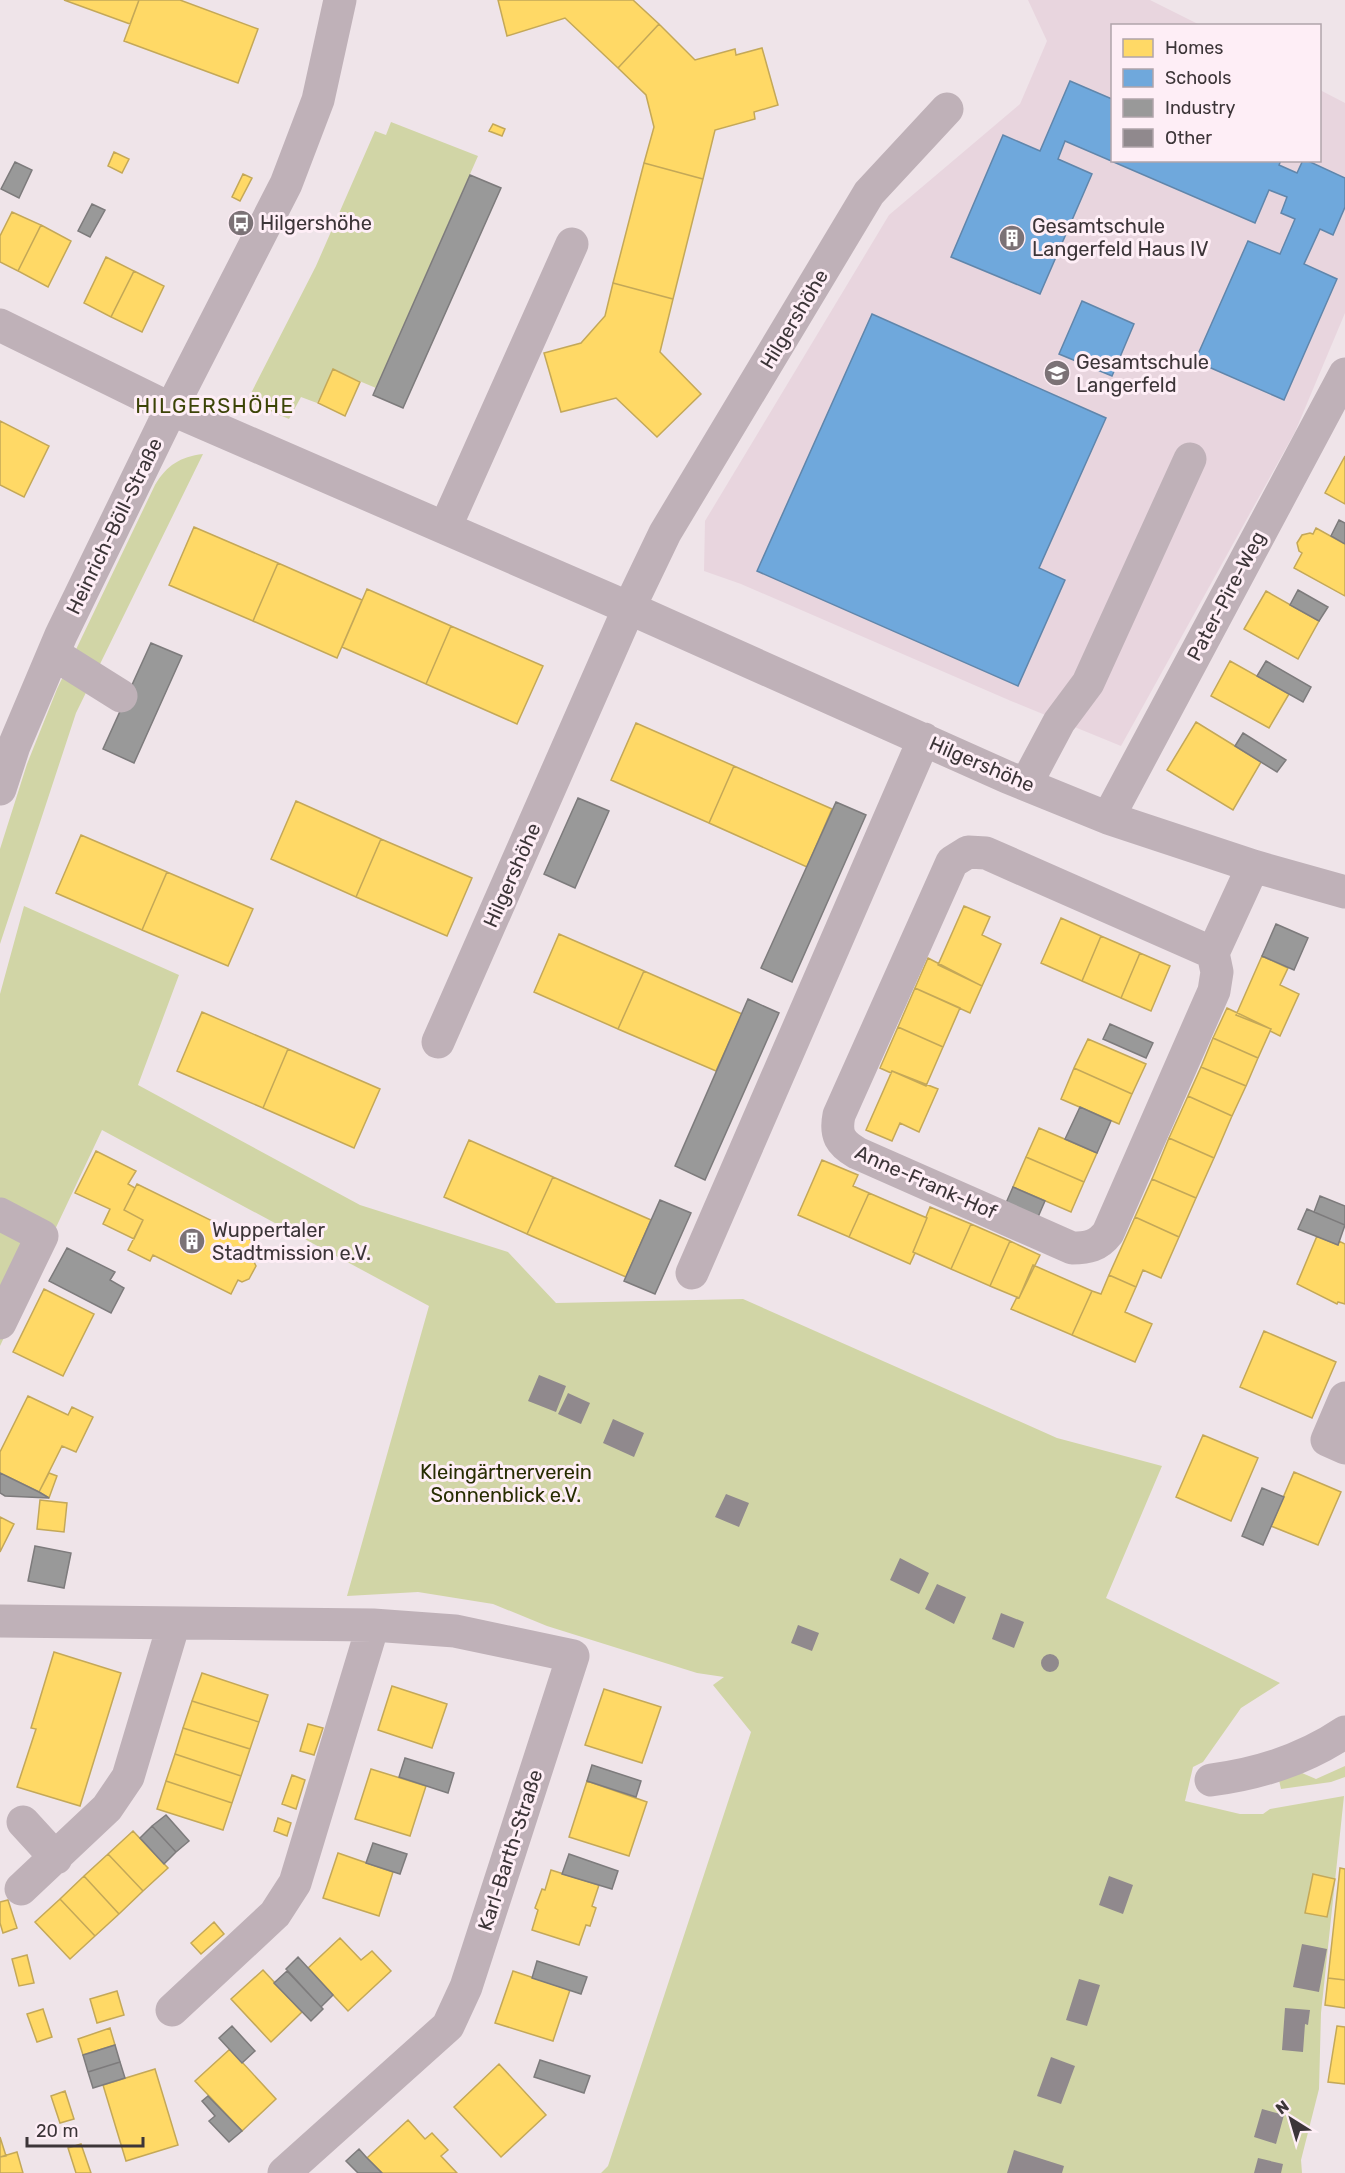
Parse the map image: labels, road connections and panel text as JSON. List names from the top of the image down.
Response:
{
  "streets": {
    "street": [
      "Hilgershöhe",
      "Heinrich-Böll-Straße",
      "Pater-Pire-Weg",
      "Anne-Frank-Hof",
      "Karl-Barth-Straße"
    ]
  },
  "crossings": [
    ["Hilgershöhe", "Heinrich-Böll-Straße"],
    ["Hilgershöhe", "Pater-Pire-Weg"],
    ["Hilgershöhe", "Anne-Frank-Hof"]
  ],
  "districts": ["HILGERSHÖHE"],
  "parks": ["Kleingärtnerverein Sonnenblick e.V."],
  "places": {
    "bus stop": ["Hilgershöhe"],
    "building": ["Gesamtschule Langerfeld Haus IV", "Wuppertaler Stadtmission e.V."],
    "school or university": ["Gesamtschule Langerfeld"]
  },
  "legend": [
    "Homes",
    "Schools",
    "Industry",
    "Other"
  ],
  "scale_bar": "20 m",
  "north": "top left"
}
